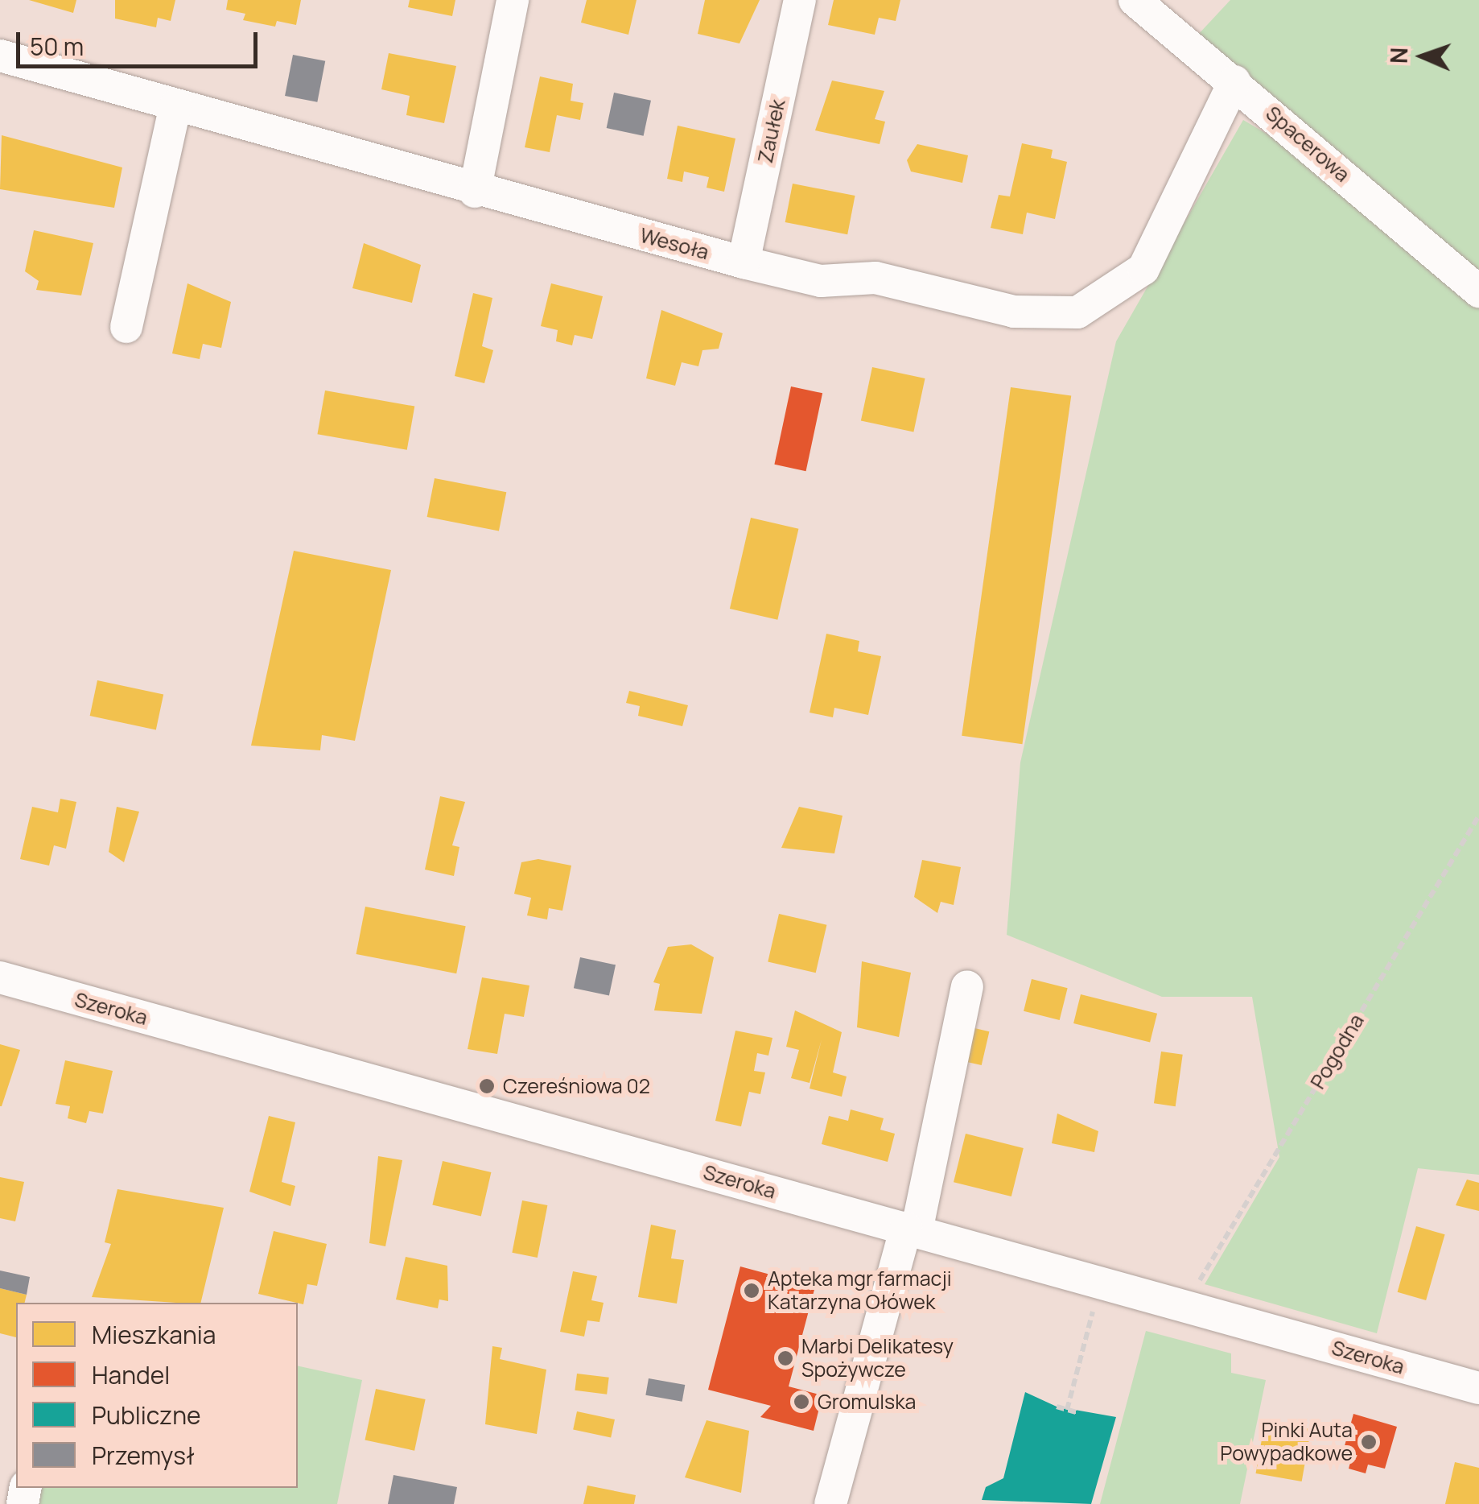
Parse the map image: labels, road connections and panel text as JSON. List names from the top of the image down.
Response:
{
  "streets": {
    "street": [
      "Zaułek",
      "Spacerowa",
      "Wesoła",
      "Szeroka"
    ],
    "path": ["Pogodna"]
  },
  "crossings": [
    ["Zaułek", "Wesoła"],
    ["Spacerowa", "Wesoła"]
  ],
  "places": [
    "Czereśniowa 02",
    "Apteka mgr farmacji Katarzyna Ołówek",
    "Marbi Delikatesy Spożywcze",
    "Gromulska",
    "Pinki Auta Powypadkowe"
  ],
  "legend": [
    "Mieszkania",
    "Handel",
    "Publiczne",
    "Przemysł"
  ],
  "scale_bar": "50 m",
  "north": "left"
}
